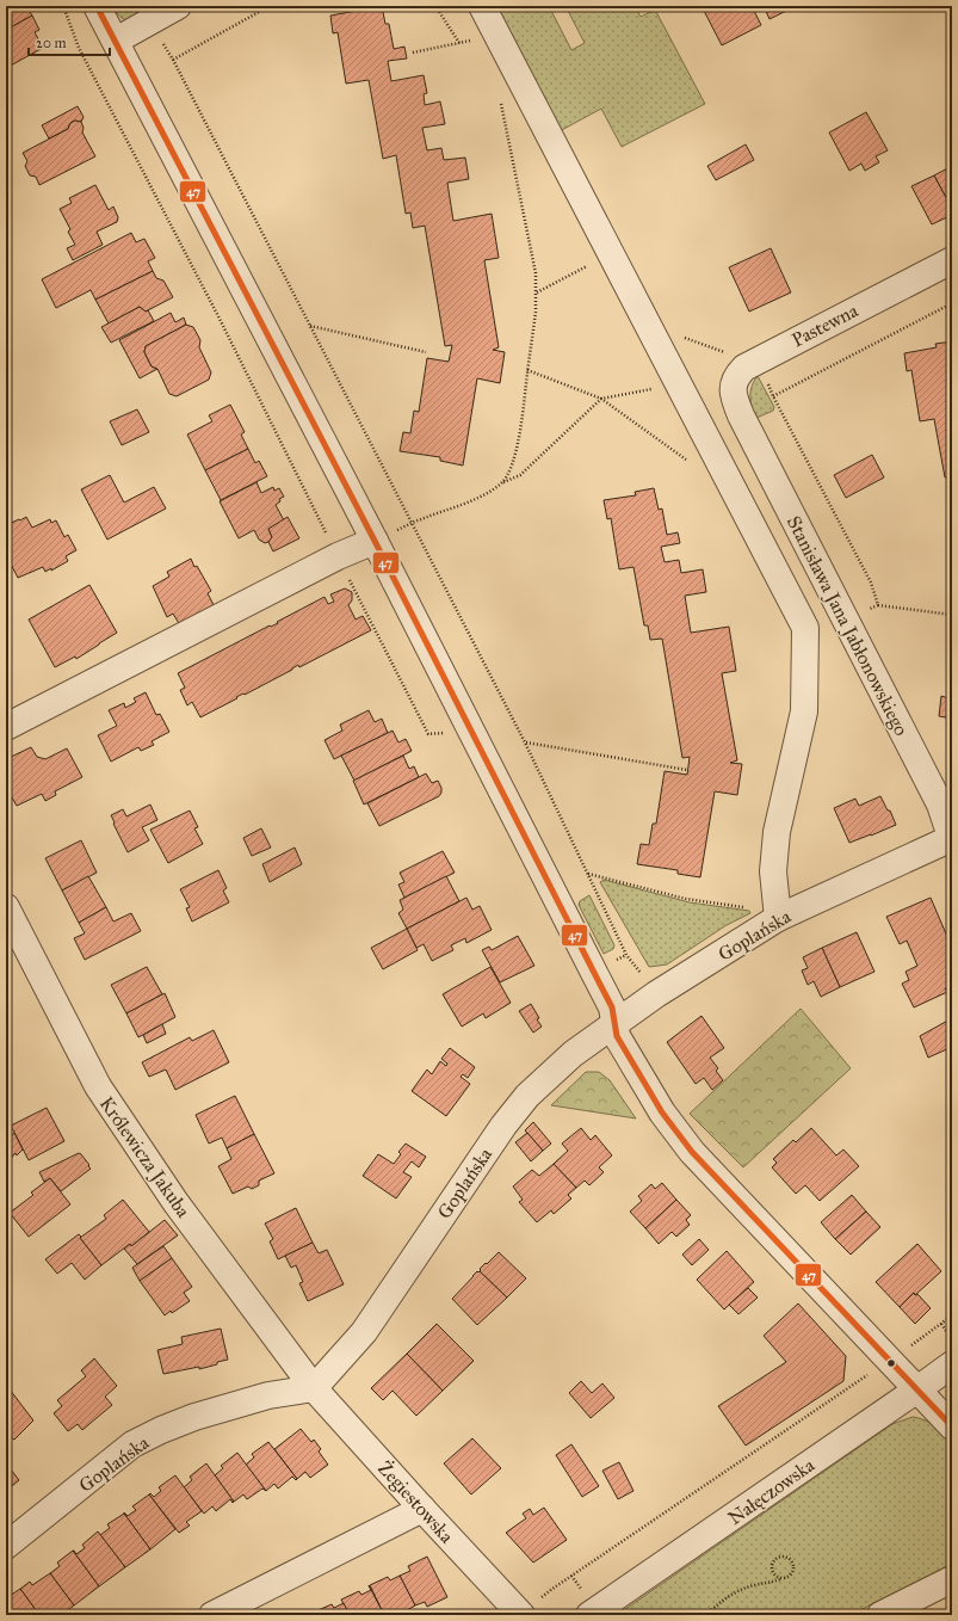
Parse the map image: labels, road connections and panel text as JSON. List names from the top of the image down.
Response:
{
  "streets": {
    "street": [
      "Pastewna",
      "Stanisława Jana Jabłonowskiego",
      "Goplańska",
      "Królewicza Jakuba",
      "Nałęczowska",
      "Żegiestowska"
    ]
  },
  "crossings": [
    ["Pastewna", "Stanisława Jana Jabłonowskiego"],
    ["Stanisława Jana Jabłonowskiego", "Goplańska"],
    ["Goplańska", "Królewicza Jakuba"],
    ["Goplańska", "Żegiestowska"],
    ["Królewicza Jakuba", "Żegiestowska"]
  ],
  "lines": ["transit line 47"],
  "scale_bar": "20 m"
}
